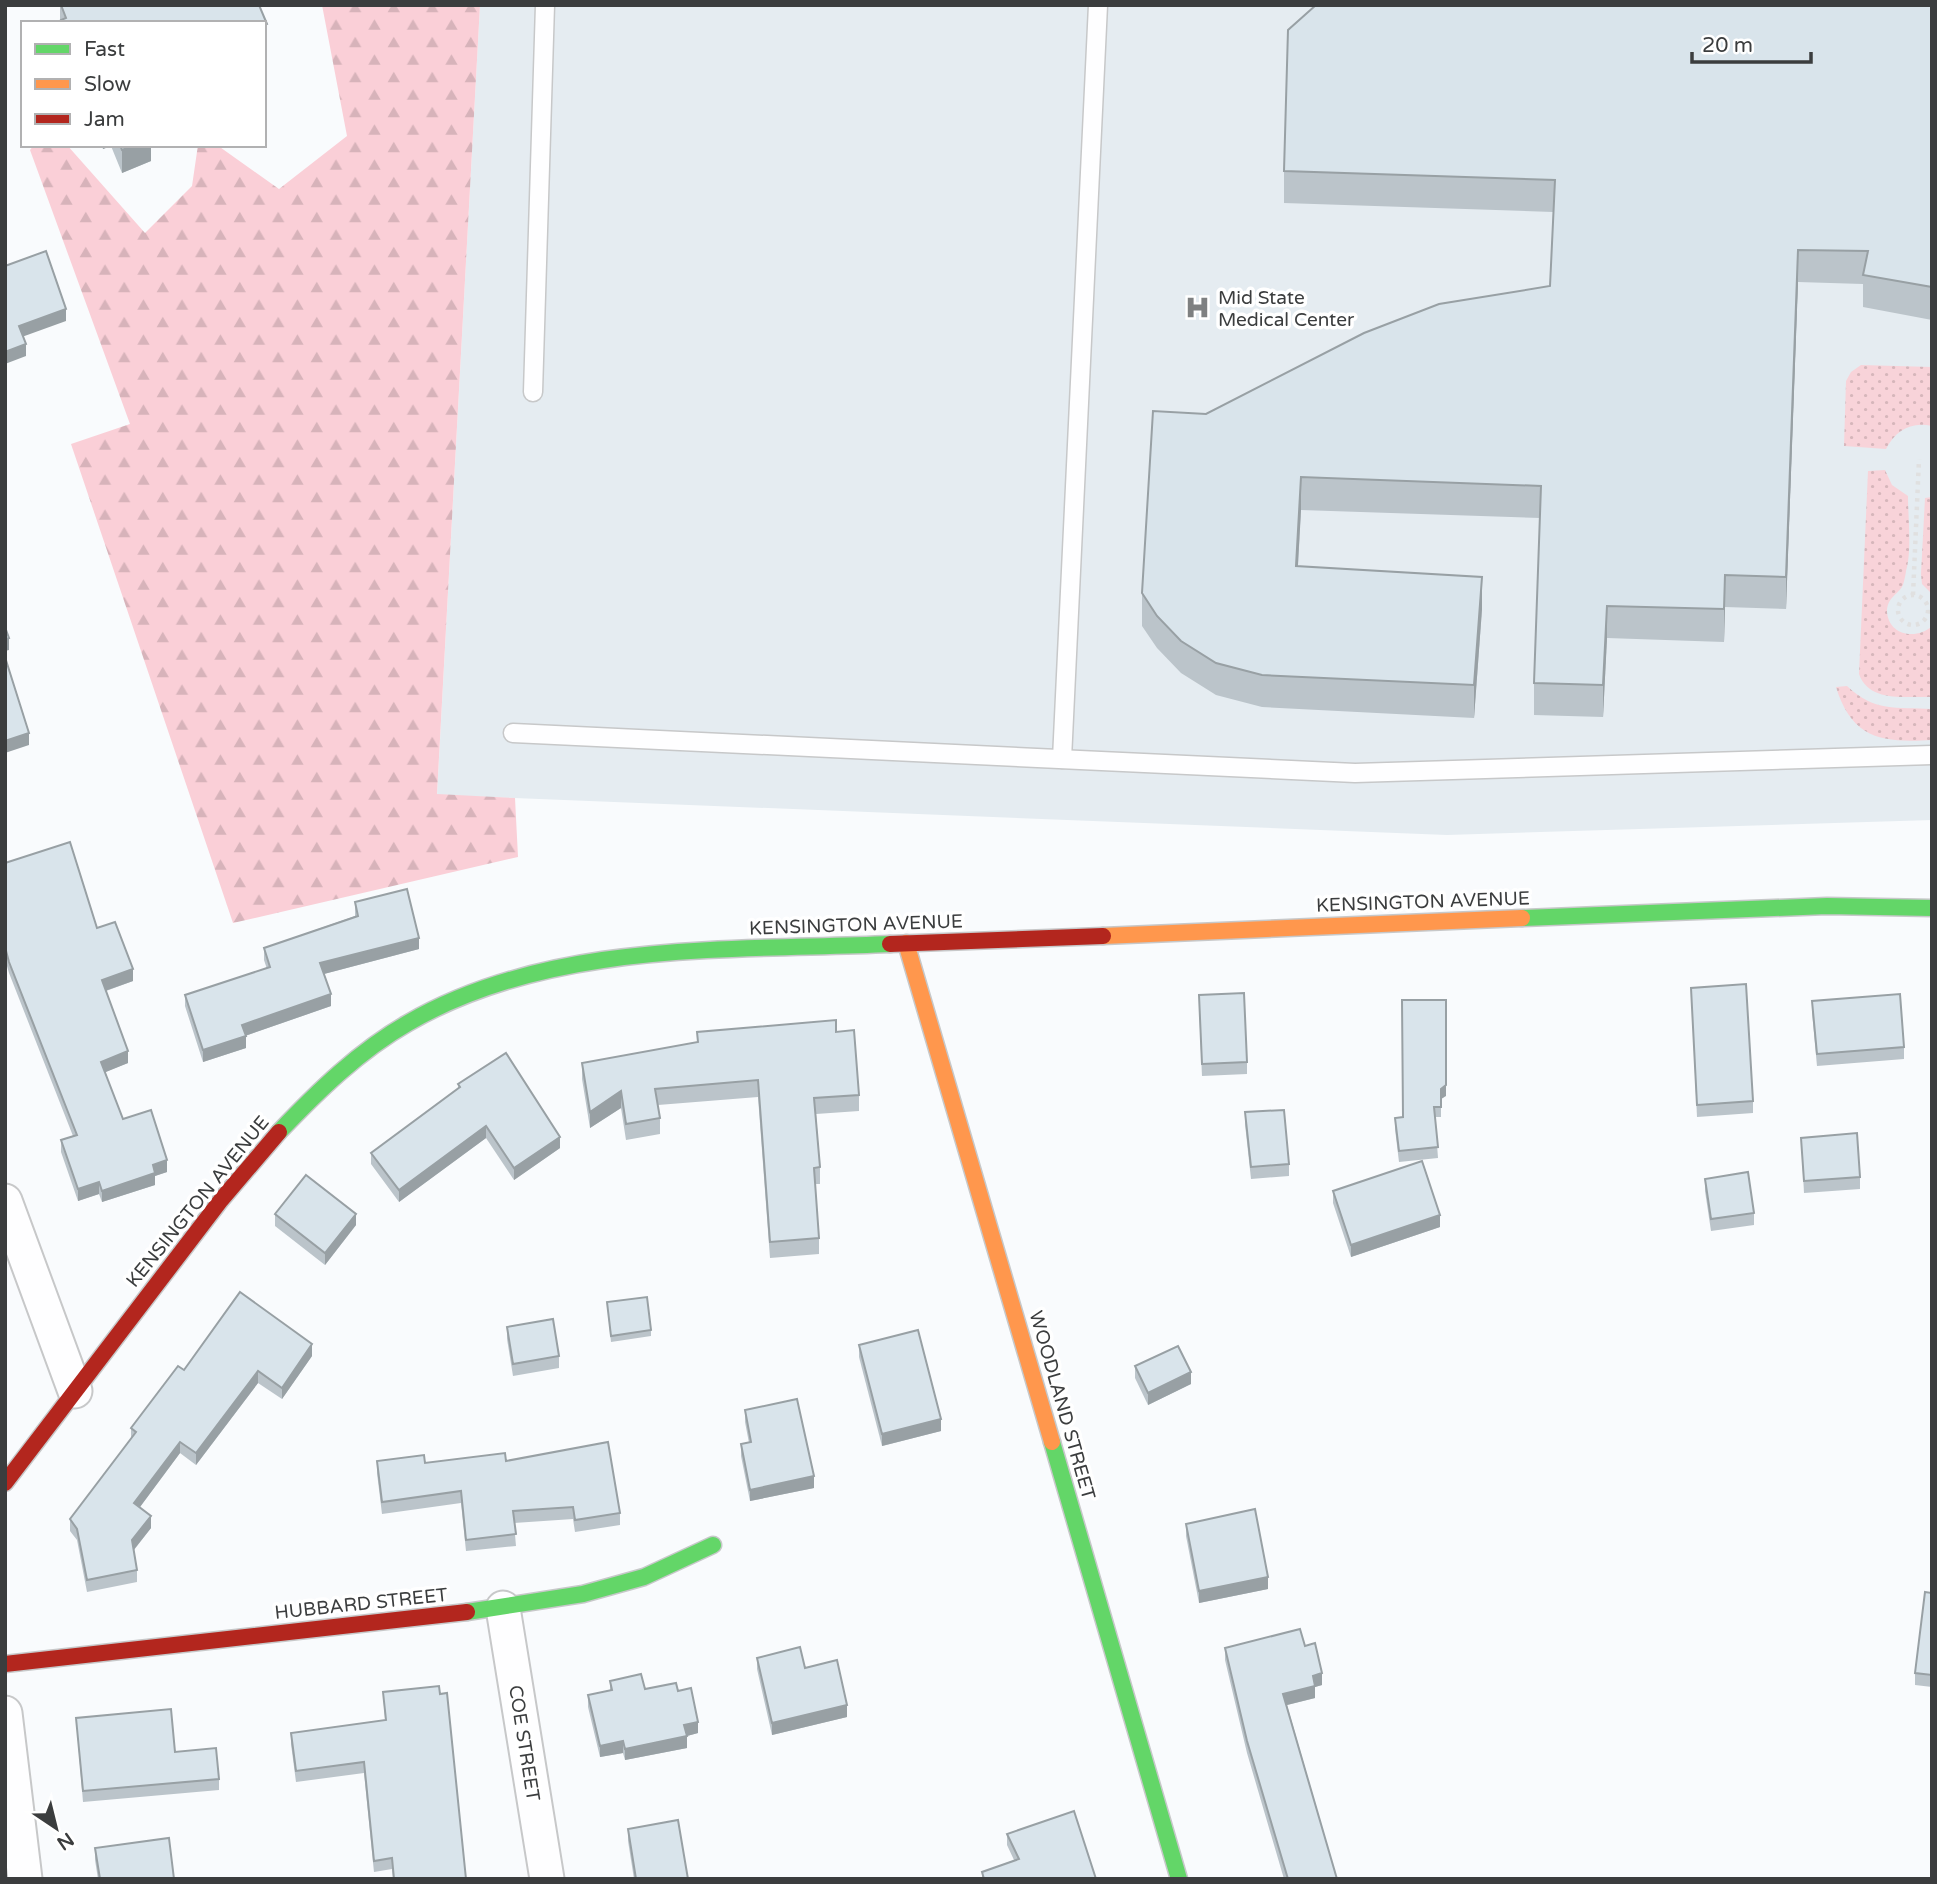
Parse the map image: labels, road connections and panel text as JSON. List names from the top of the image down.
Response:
{
  "streets": {
    "main road": ["KENSINGTON AVENUE", "WOODLAND STREET", "HUBBARD STREET"],
    "street": ["COE STREET"]
  },
  "crossings": [
    ["KENSINGTON AVENUE", "WOODLAND STREET"],
    ["HUBBARD STREET", "COE STREET"]
  ],
  "places": {
    "hospital": ["Mid State Medical Center"]
  },
  "legend": ["Fast", "Slow", "Jam"],
  "scale_bar": "20 m",
  "north": "bottom right"
}
